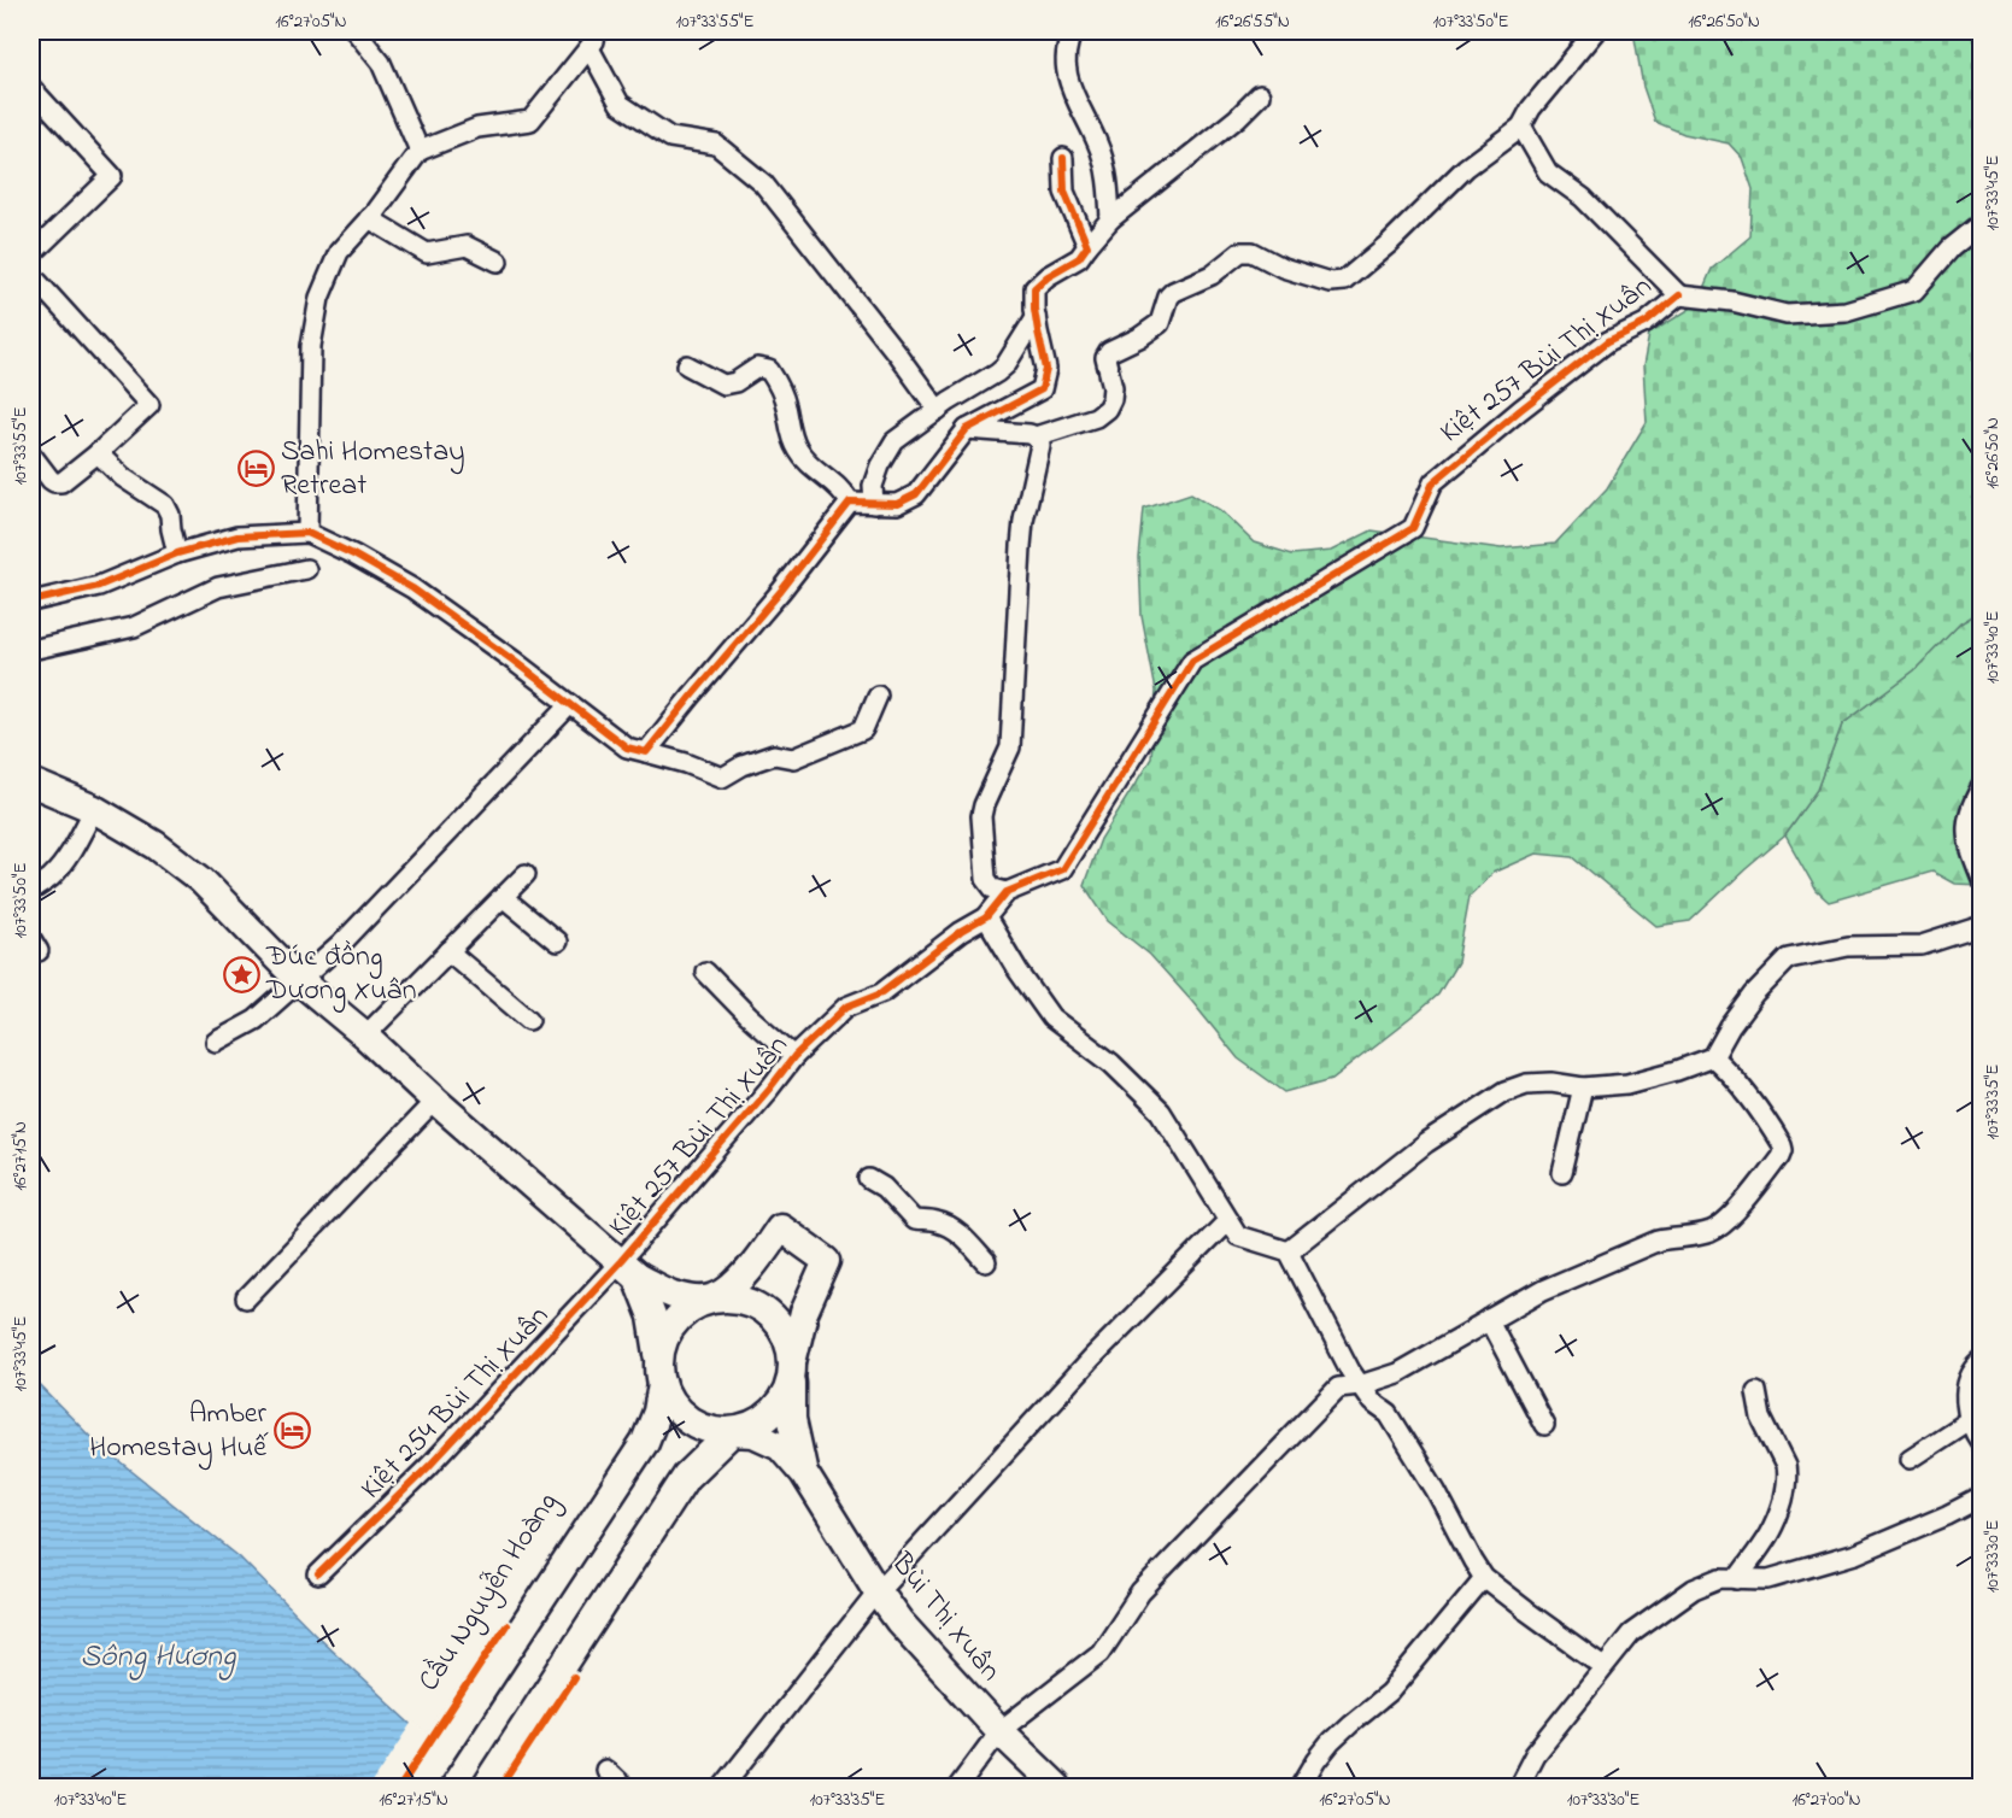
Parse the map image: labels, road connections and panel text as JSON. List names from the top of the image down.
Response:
{
  "streets": {
    "main road": ["Cầu Nguyễn Hoàng", "Bùi Thị Xuân"],
    "street": ["Kiệt 257 Bùi Thị Xuân", "Kiệt 254 Bùi Thị Xuân"]
  },
  "crossings": [
    ["Kiệt 257 Bùi Thị Xuân", "Kiệt 254 Bùi Thị Xuân"]
  ],
  "water": ["Sông Hương"],
  "places": {
    "hotel": ["Sahi Homestay Retreat", "Amber Homestay Huế"],
    "place": ["Đúc đồng Dương Xuân"]
  },
  "coordinates": [
    "16°27'05\"N",
    "107°33'55\"E",
    "16°26'55\"N",
    "107°33'50\"E",
    "16°26'50\"N",
    "107°33'45\"E",
    "107°33'40\"E",
    "107°33'35\"E",
    "16°27'15\"N",
    "107°33'30\"E",
    "16°27'00\"N"
  ]
}
